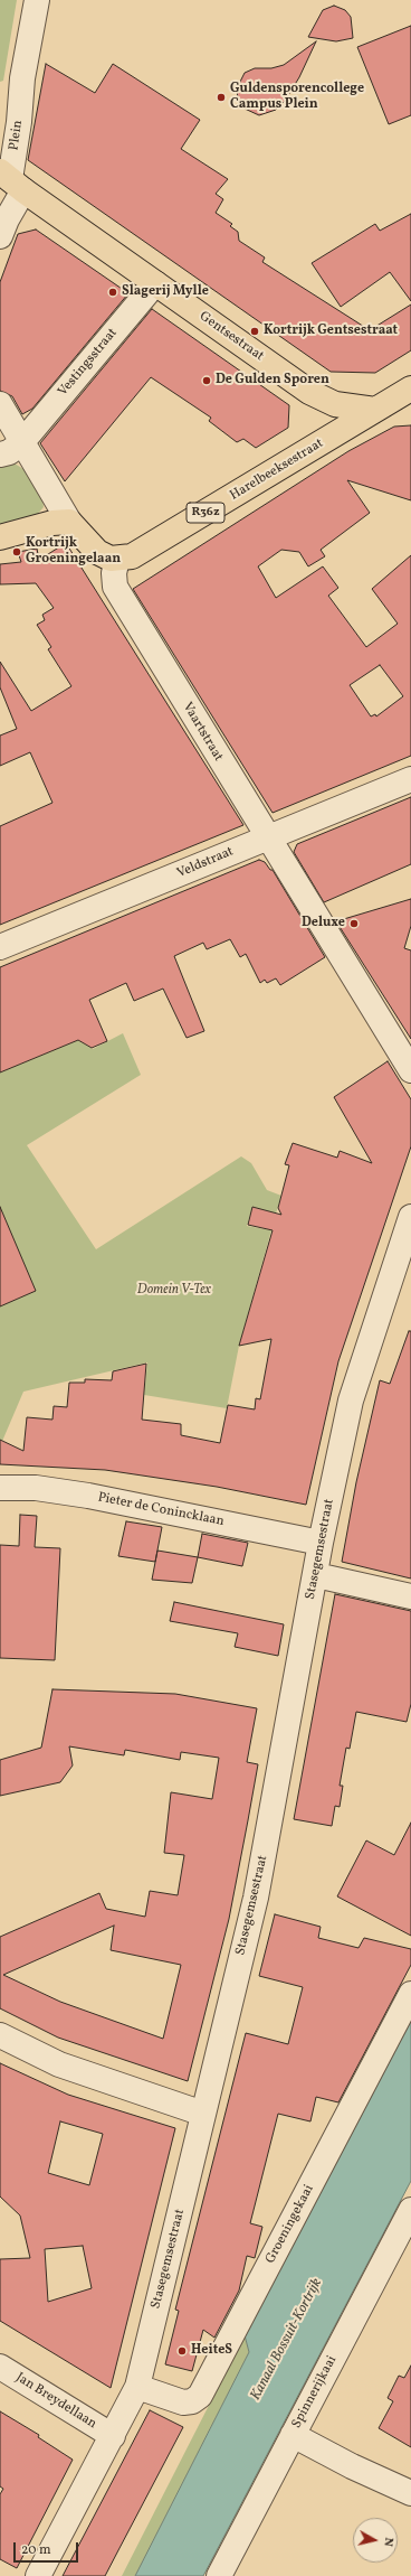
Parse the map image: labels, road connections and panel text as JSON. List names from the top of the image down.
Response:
{
  "streets": {
    "main road": ["Gentsestraat", "Harelbeeksestraat", "R36z"],
    "street": [
      "Plein",
      "Vestingsstraat",
      "Vaartstraat",
      "Veldstraat",
      "Pieter de Conincklaan",
      "Stasegemsestraat",
      "Groeningekaai",
      "Spinnerijkaai",
      "Jan Breydellaan"
    ]
  },
  "crossings": [
    ["Plein", "Gentsestraat"],
    ["Gentsestraat", "Vestingsstraat"],
    ["Gentsestraat", "Harelbeeksestraat"],
    ["Harelbeeksestraat", "Vaartstraat"],
    ["Vaartstraat", "Veldstraat"],
    ["Pieter de Conincklaan", "Stasegemsestraat"],
    ["Stasegemsestraat", "Groeningekaai"],
    ["Stasegemsestraat", "Jan Breydellaan"]
  ],
  "water": ["Kanaal Bossuit-Kortrijk"],
  "parks": ["Domein V-Tex"],
  "places": [
    "Guldensporencollege Campus Plein",
    "Slagerij Mylle",
    "Kortrijk Gentsestraat",
    "De Gulden Sporen",
    "Kortrijk Groeningelaan",
    "Deluxe",
    "HeiteS"
  ],
  "scale_bar": "20 m",
  "north": "right"
}
